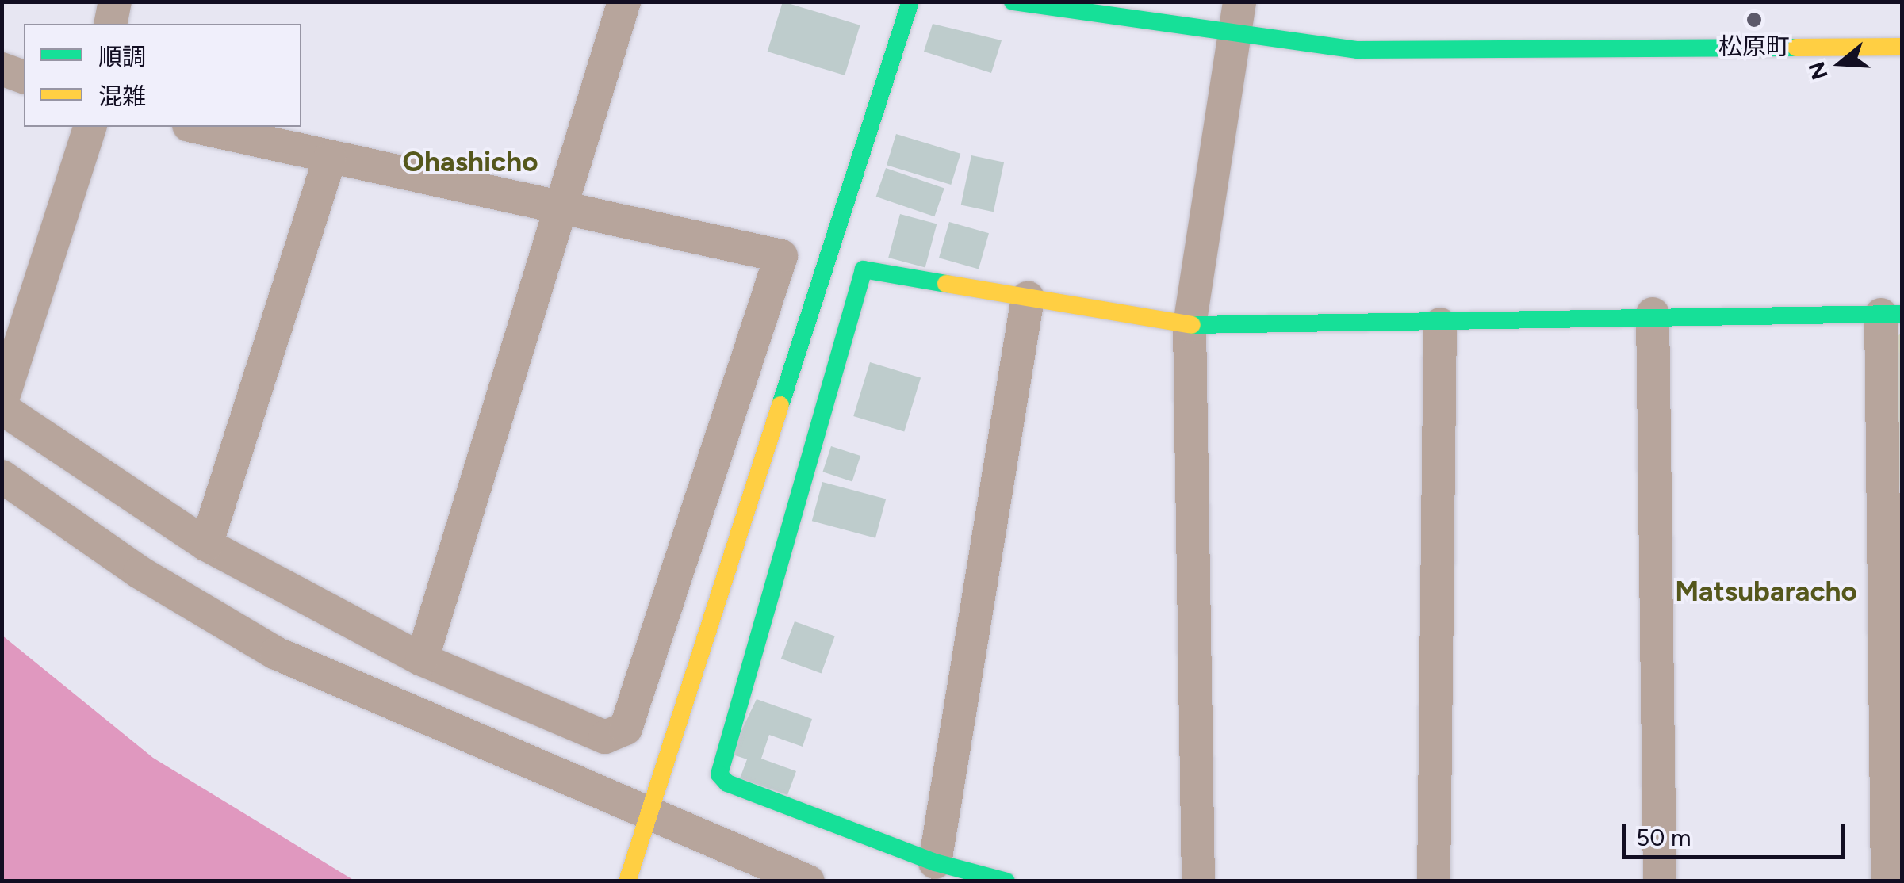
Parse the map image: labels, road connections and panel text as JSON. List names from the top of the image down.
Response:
{
  "districts": ["Ohashicho", "Matsubaracho"],
  "places": ["松原町"],
  "legend": ["順調", "混雑"],
  "scale_bar": "50 m",
  "north": "left"
}
